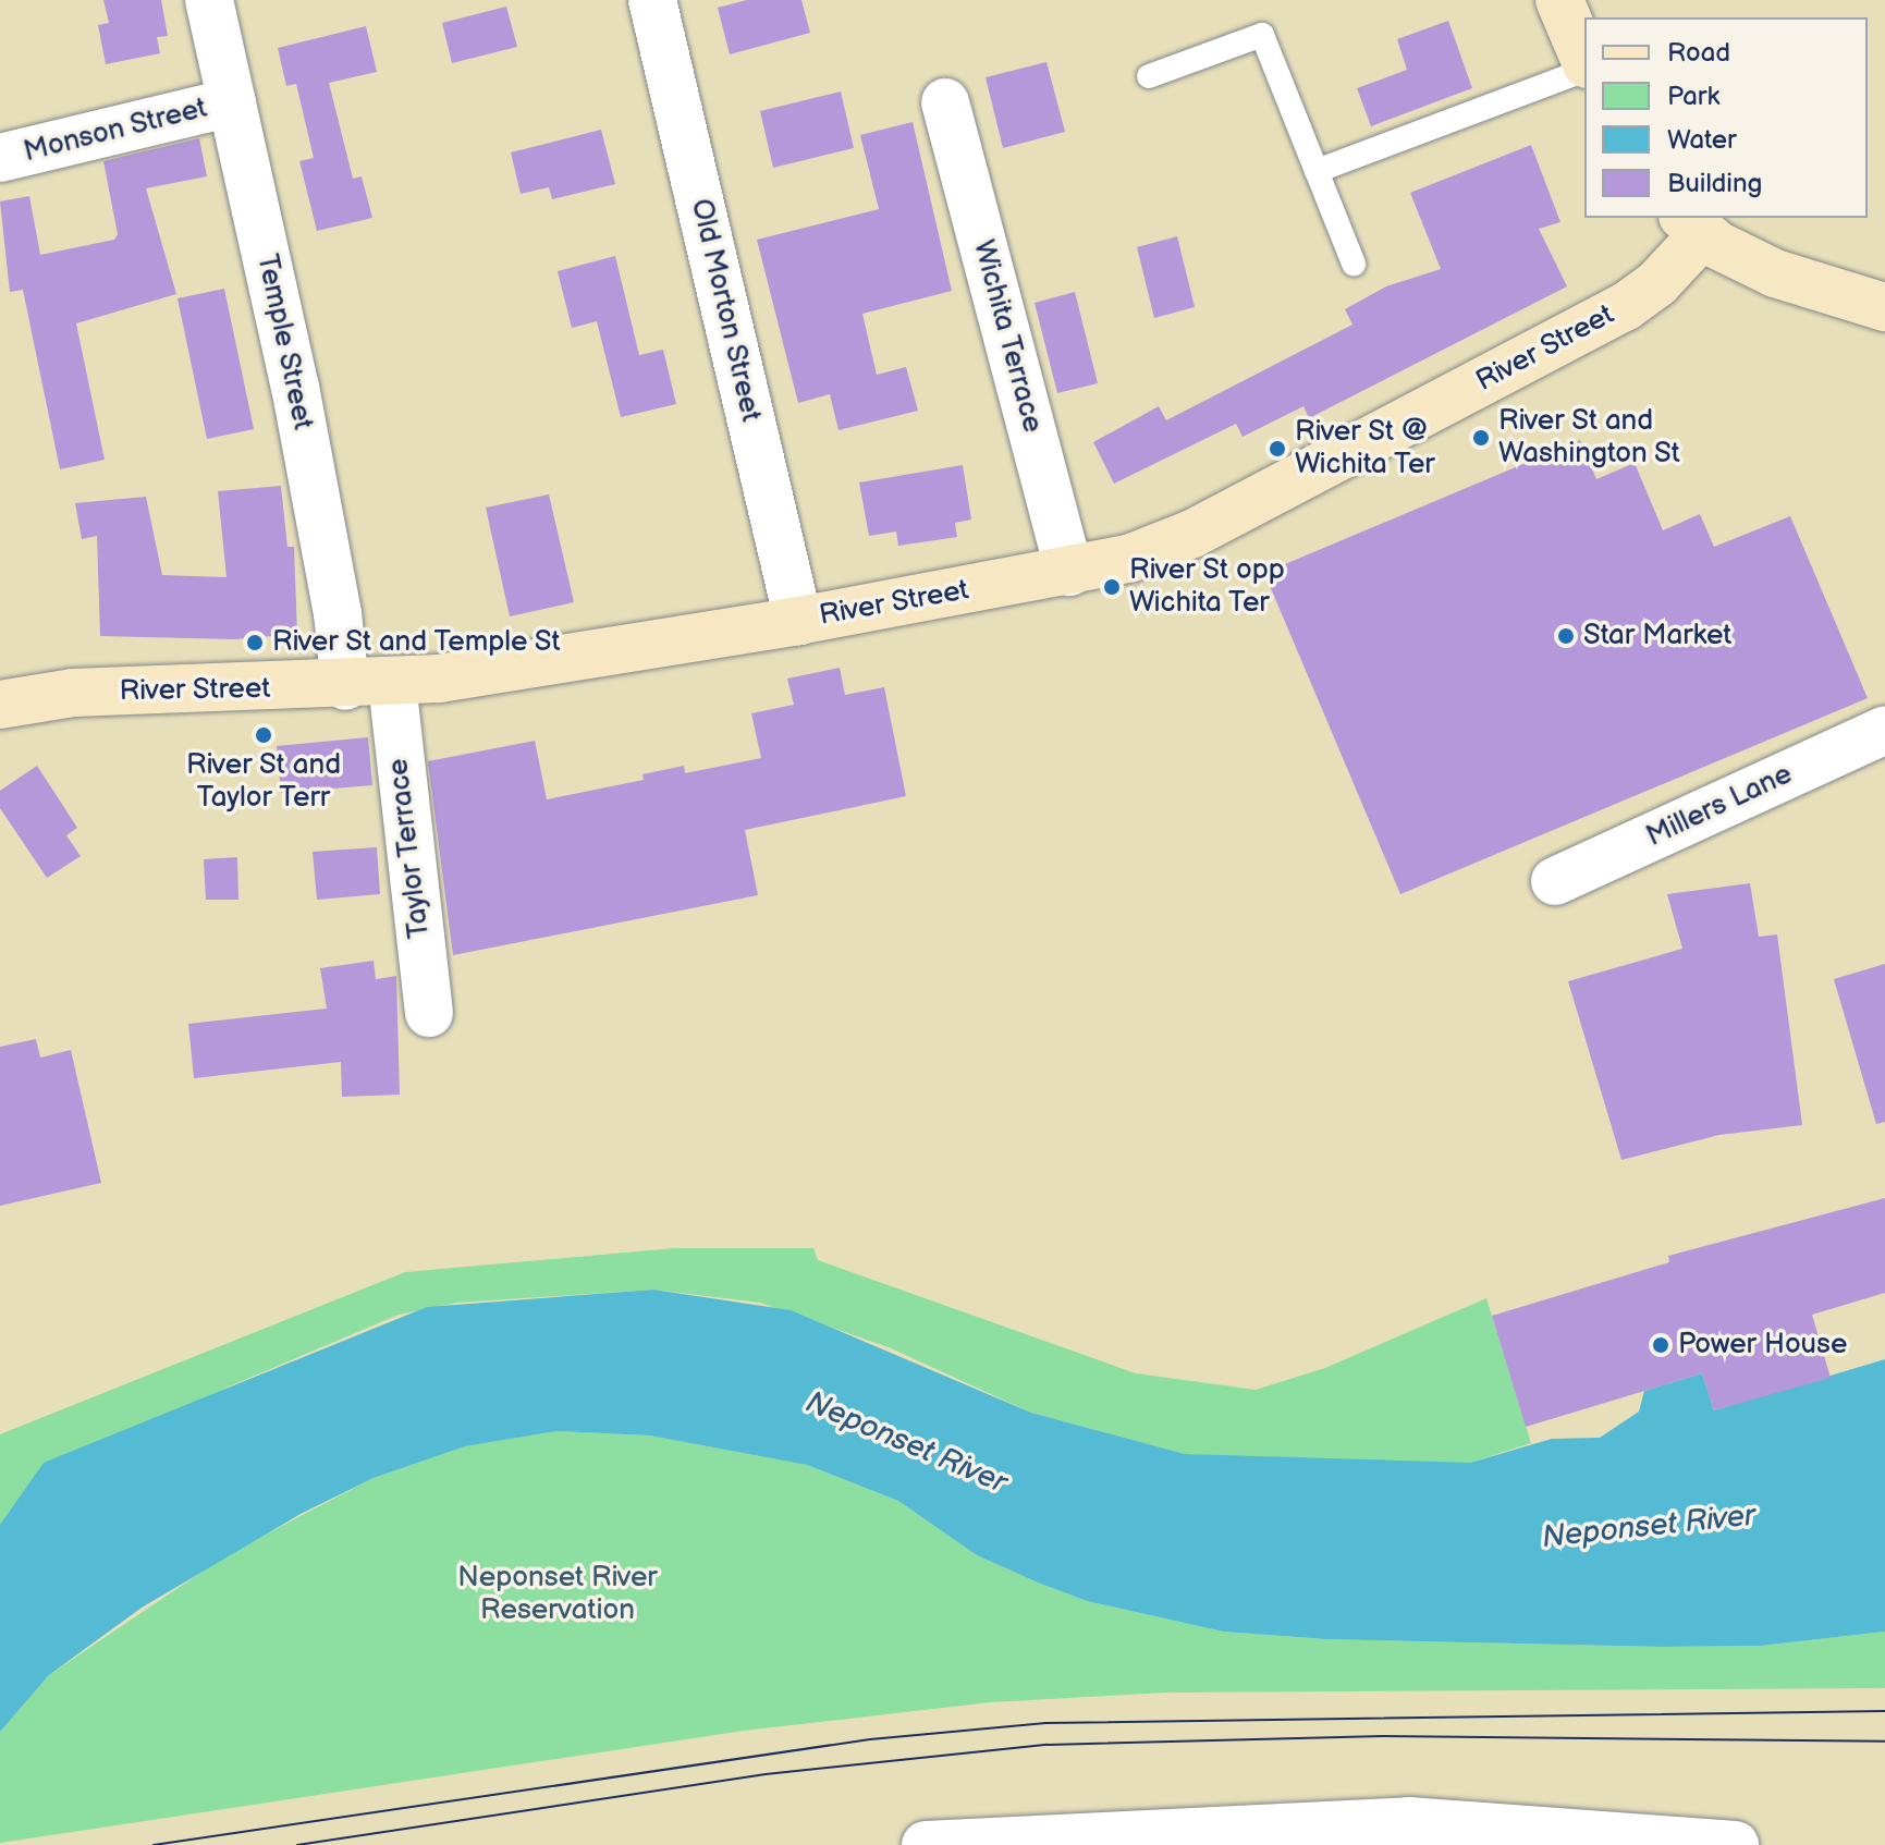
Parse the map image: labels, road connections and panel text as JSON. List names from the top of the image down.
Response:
{
  "streets": {
    "main road": ["River Street"],
    "street": [
      "Monson Street",
      "Old Morton Street",
      "Wichita Terrace",
      "Temple Street",
      "Millers Lane",
      "Taylor Terrace"
    ]
  },
  "crossings": [
    ["Monson Street", "Temple Street"],
    ["Old Morton Street", "River Street"],
    ["Wichita Terrace", "River Street"],
    ["Temple Street", "River Street"],
    ["River Street", "Taylor Terrace"]
  ],
  "water": ["Neponset River"],
  "parks": ["Neponset River Reservation"],
  "places": [
    "River St and Washington St",
    "River St @ Wichita Ter",
    "River St opp Wichita Ter",
    "Star Market",
    "River St and Temple St",
    "River St and Taylor Terr",
    "Power House"
  ],
  "legend": [
    "Road",
    "Park",
    "Water",
    "Building"
  ]
}
